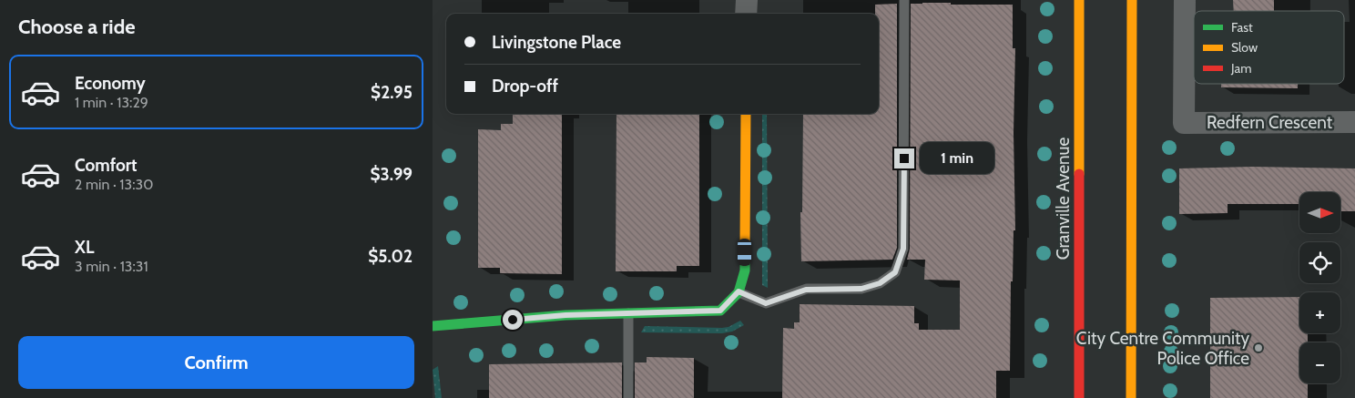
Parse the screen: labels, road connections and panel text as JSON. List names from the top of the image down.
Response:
{
  "streets": {
    "main road": ["Granville Avenue"],
    "street": ["Redfern Crescent"]
  },
  "places": ["City Centre Community Police Office"],
  "legend": ["Fast", "Slow", "Jam"],
  "north": "right",
  "page": {
    "heading": "Choose a ride",
    "banner": ["Livingstone Place", "Drop-off"],
    "list": [
      {
        "name": "Economy",
        "note": "1 min · 13:29",
        "value": "$2.95"
      },
      {
        "name": "Comfort",
        "note": "2 min · 13:30",
        "value": "$3.99"
      },
      {
        "name": "XL",
        "note": "3 min · 13:31",
        "value": "$5.02"
      }
    ],
    "bubble": "1 min",
    "map_buttons": ["+", "−"],
    "buttons": "Confirm"
  }
}
